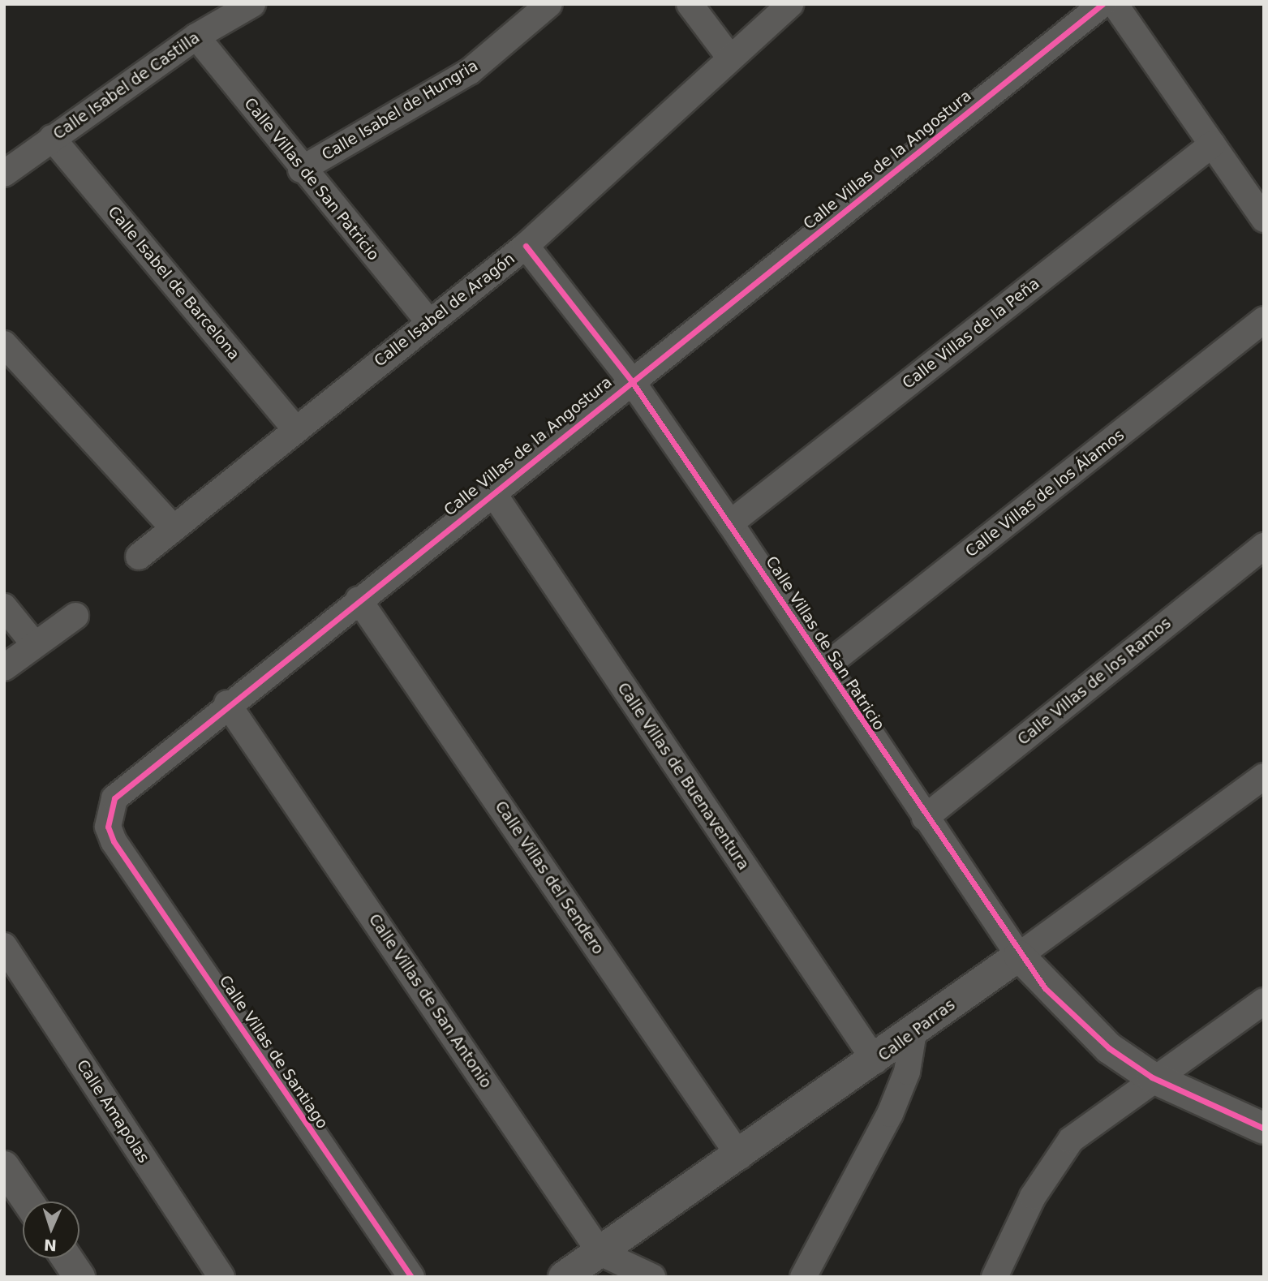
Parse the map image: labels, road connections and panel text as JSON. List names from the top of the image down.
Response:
{
  "streets": {
    "street": [
      "Calle Isabel de Castilla",
      "Calle Isabel de Hungria",
      "Calle Villas de la Angostura",
      "Calle Villas de San Patricio",
      "Calle Isabel de Barcelona",
      "Calle Isabel de Aragón",
      "Calle Villas de la Peña",
      "Calle Villas de los Álamos",
      "Calle Villas de los Ramos",
      "Calle Villas de Buenaventura",
      "Calle Villas del Sendero",
      "Calle Villas de San Antonio",
      "Calle Parras",
      "Calle Villas de Santiago",
      "Calle Amapolas"
    ]
  },
  "crossings": [
    ["Calle Isabel de Castilla", "Calle Villas de San Patricio"],
    ["Calle Isabel de Castilla", "Calle Isabel de Barcelona"],
    ["Calle Isabel de Hungria", "Calle Villas de San Patricio"],
    ["Calle Villas de la Angostura", "Calle Villas de San Patricio"],
    ["Calle Villas de la Angostura", "Calle Villas de Buenaventura"],
    ["Calle Villas de la Angostura", "Calle Villas del Sendero"],
    ["Calle Villas de la Angostura", "Calle Villas de San Antonio"],
    ["Calle Villas de la Angostura", "Calle Villas de Santiago"],
    ["Calle Villas de San Patricio", "Calle Isabel de Aragón"],
    ["Calle Villas de San Patricio", "Calle Villas de la Peña"],
    ["Calle Villas de San Patricio", "Calle Villas de los Álamos"],
    ["Calle Villas de San Patricio", "Calle Villas de los Ramos"],
    ["Calle Villas de San Patricio", "Calle Parras"],
    ["Calle Isabel de Barcelona", "Calle Isabel de Aragón"],
    ["Calle Villas de Buenaventura", "Calle Parras"],
    ["Calle Villas del Sendero", "Calle Parras"],
    ["Calle Villas de San Antonio", "Calle Parras"]
  ],
  "north": "bottom"
}
